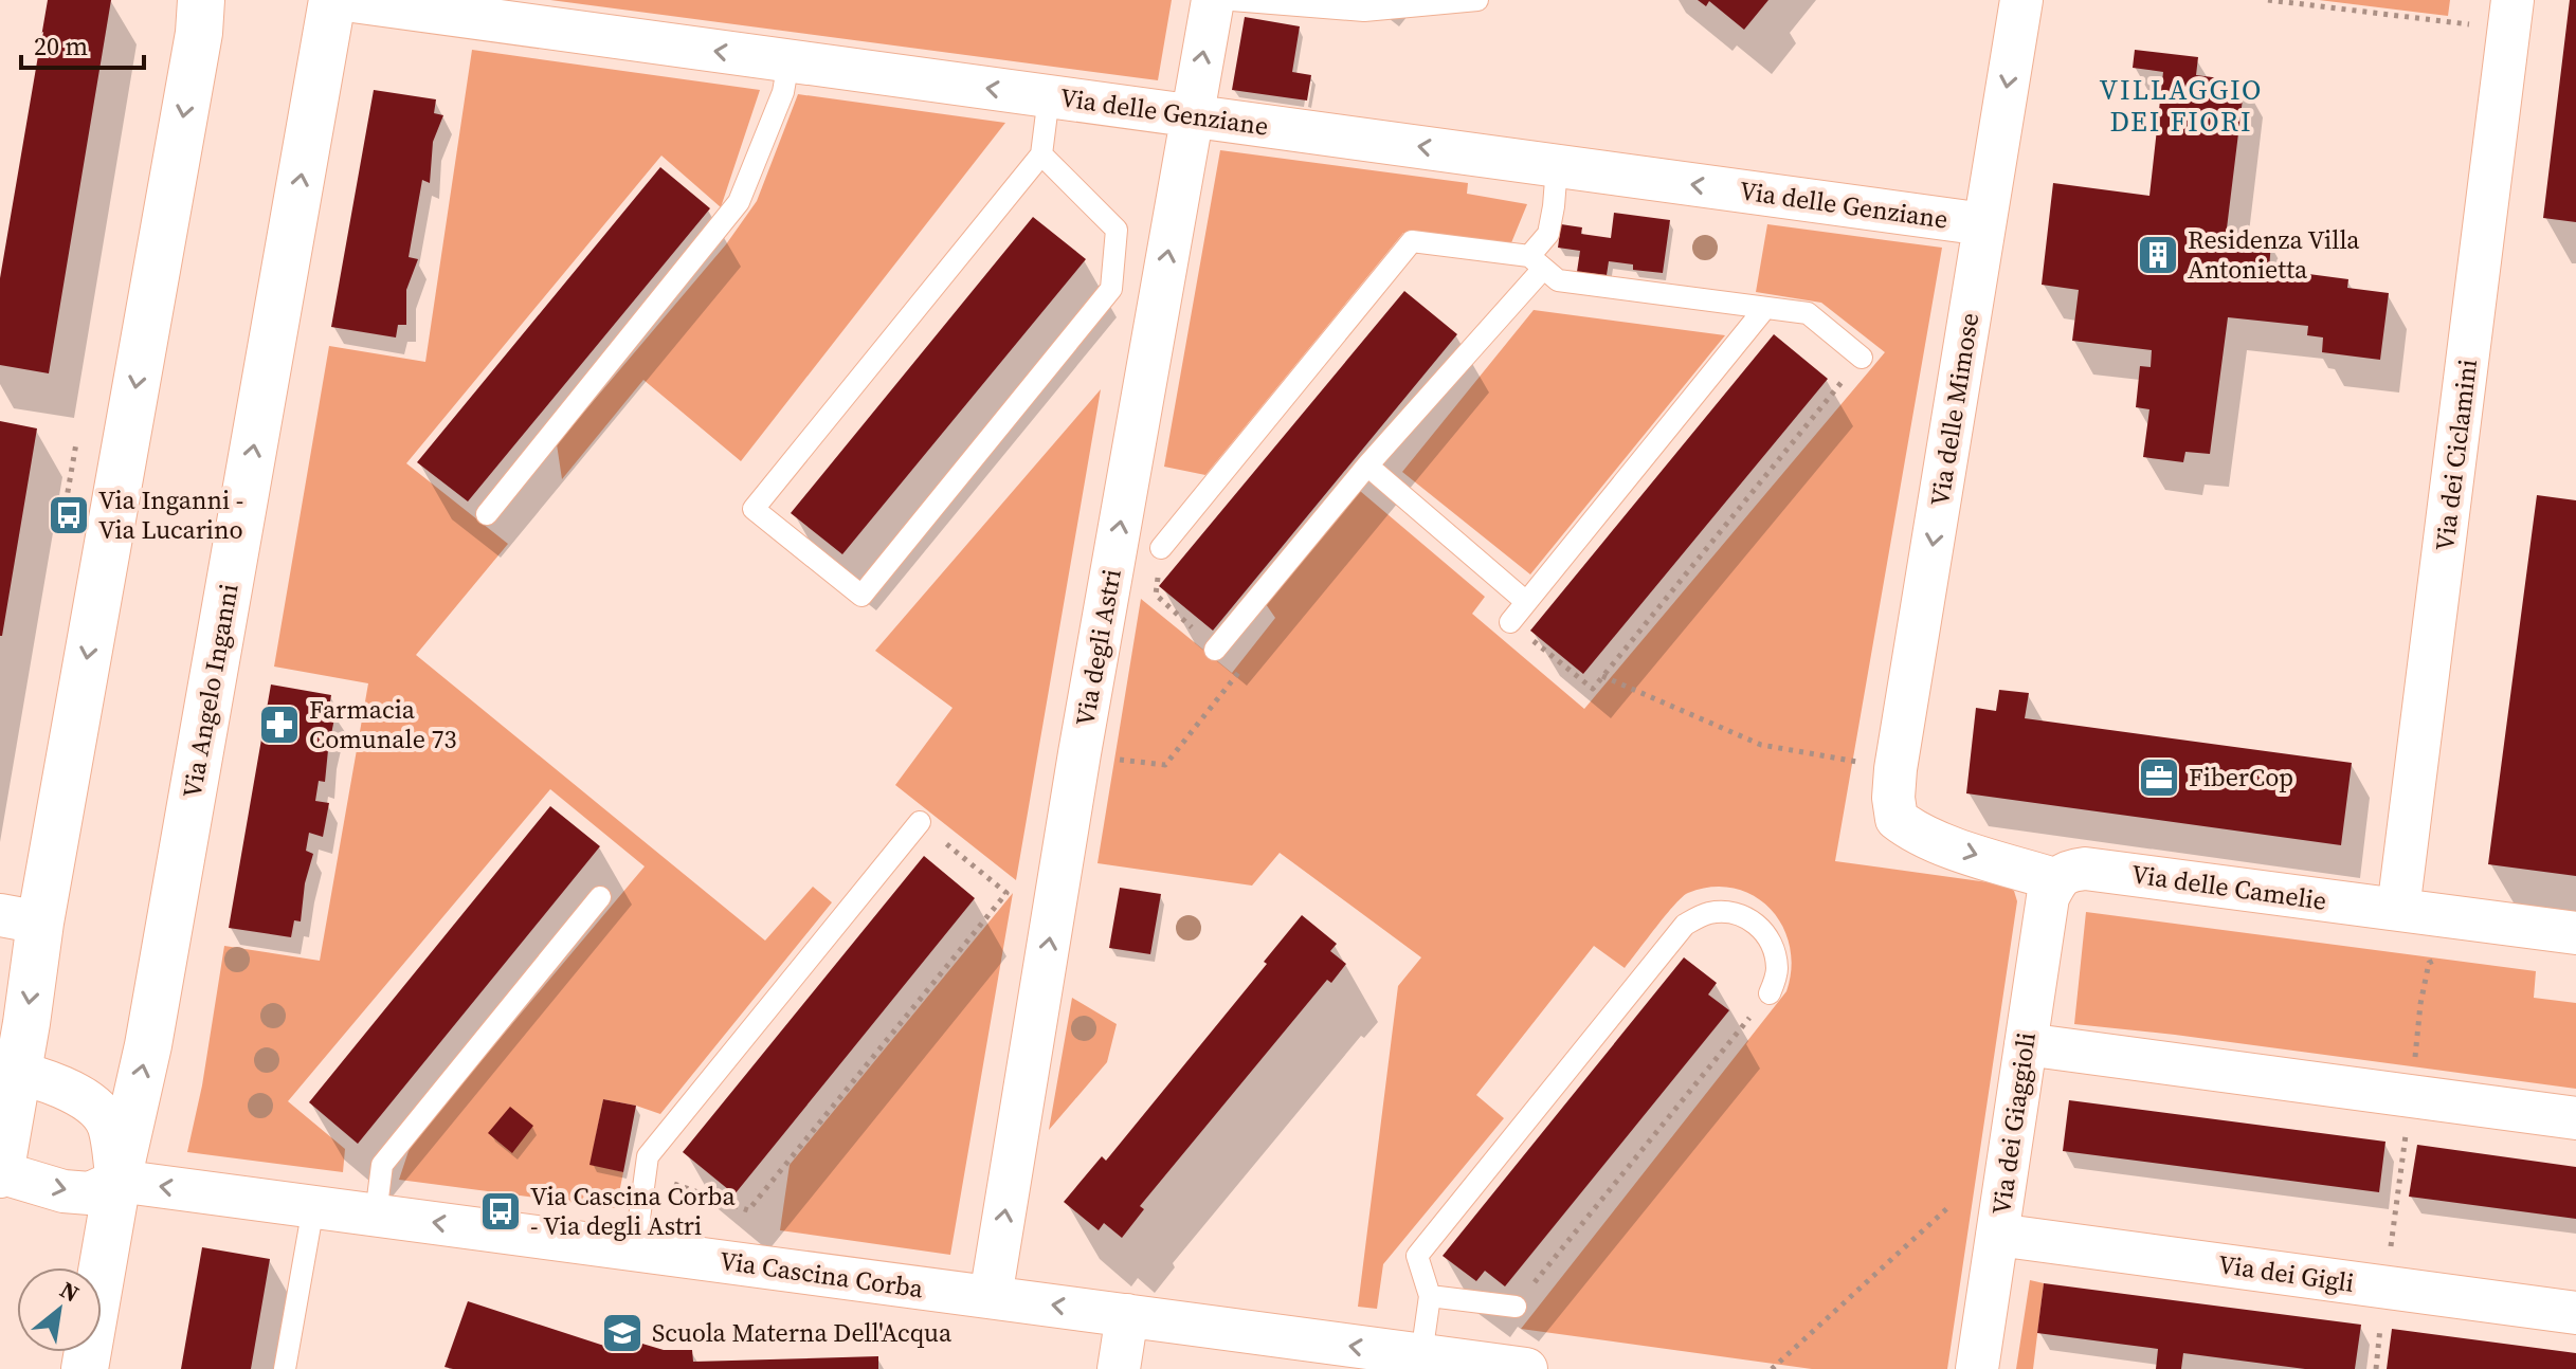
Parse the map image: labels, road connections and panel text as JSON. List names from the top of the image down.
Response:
{
  "streets": {
    "street": [
      "Via delle Genziane",
      "Via delle Mimose",
      "Via dei Ciclamini",
      "Via degli Astri",
      "Via Angelo Inganni",
      "Via delle Camelie",
      "Via dei Giaggioli",
      "Via dei Gigli",
      "Via Cascina Corba"
    ]
  },
  "crossings": [
    ["Via delle Genziane", "Via delle Mimose"],
    ["Via delle Genziane", "Via degli Astri"],
    ["Via delle Mimose", "Via delle Camelie"],
    ["Via delle Mimose", "Via dei Giaggioli"],
    ["Via dei Ciclamini", "Via delle Camelie"],
    ["Via degli Astri", "Via Cascina Corba"],
    ["Via Angelo Inganni", "Via Cascina Corba"],
    ["Via delle Camelie", "Via dei Giaggioli"],
    ["Via dei Giaggioli", "Via dei Gigli"]
  ],
  "one_way": [
    "Via delle Genziane",
    "Via delle Mimose",
    "Via degli Astri",
    "Via Cascina Corba"
  ],
  "districts": ["VILLAGGIO DEI FIORI"],
  "places": {
    "building": ["Residenza Villa Antonietta"],
    "bus stop": ["Via Inganni - Via Lucarino", "Via Cascina Corba - Via degli Astri"],
    "pharmacy": ["Farmacia Comunale 73"],
    "office": ["FiberCop"],
    "school or university": ["Scuola Materna Dell'Acqua"]
  },
  "scale_bar": "20 m",
  "north": "top right"
}
